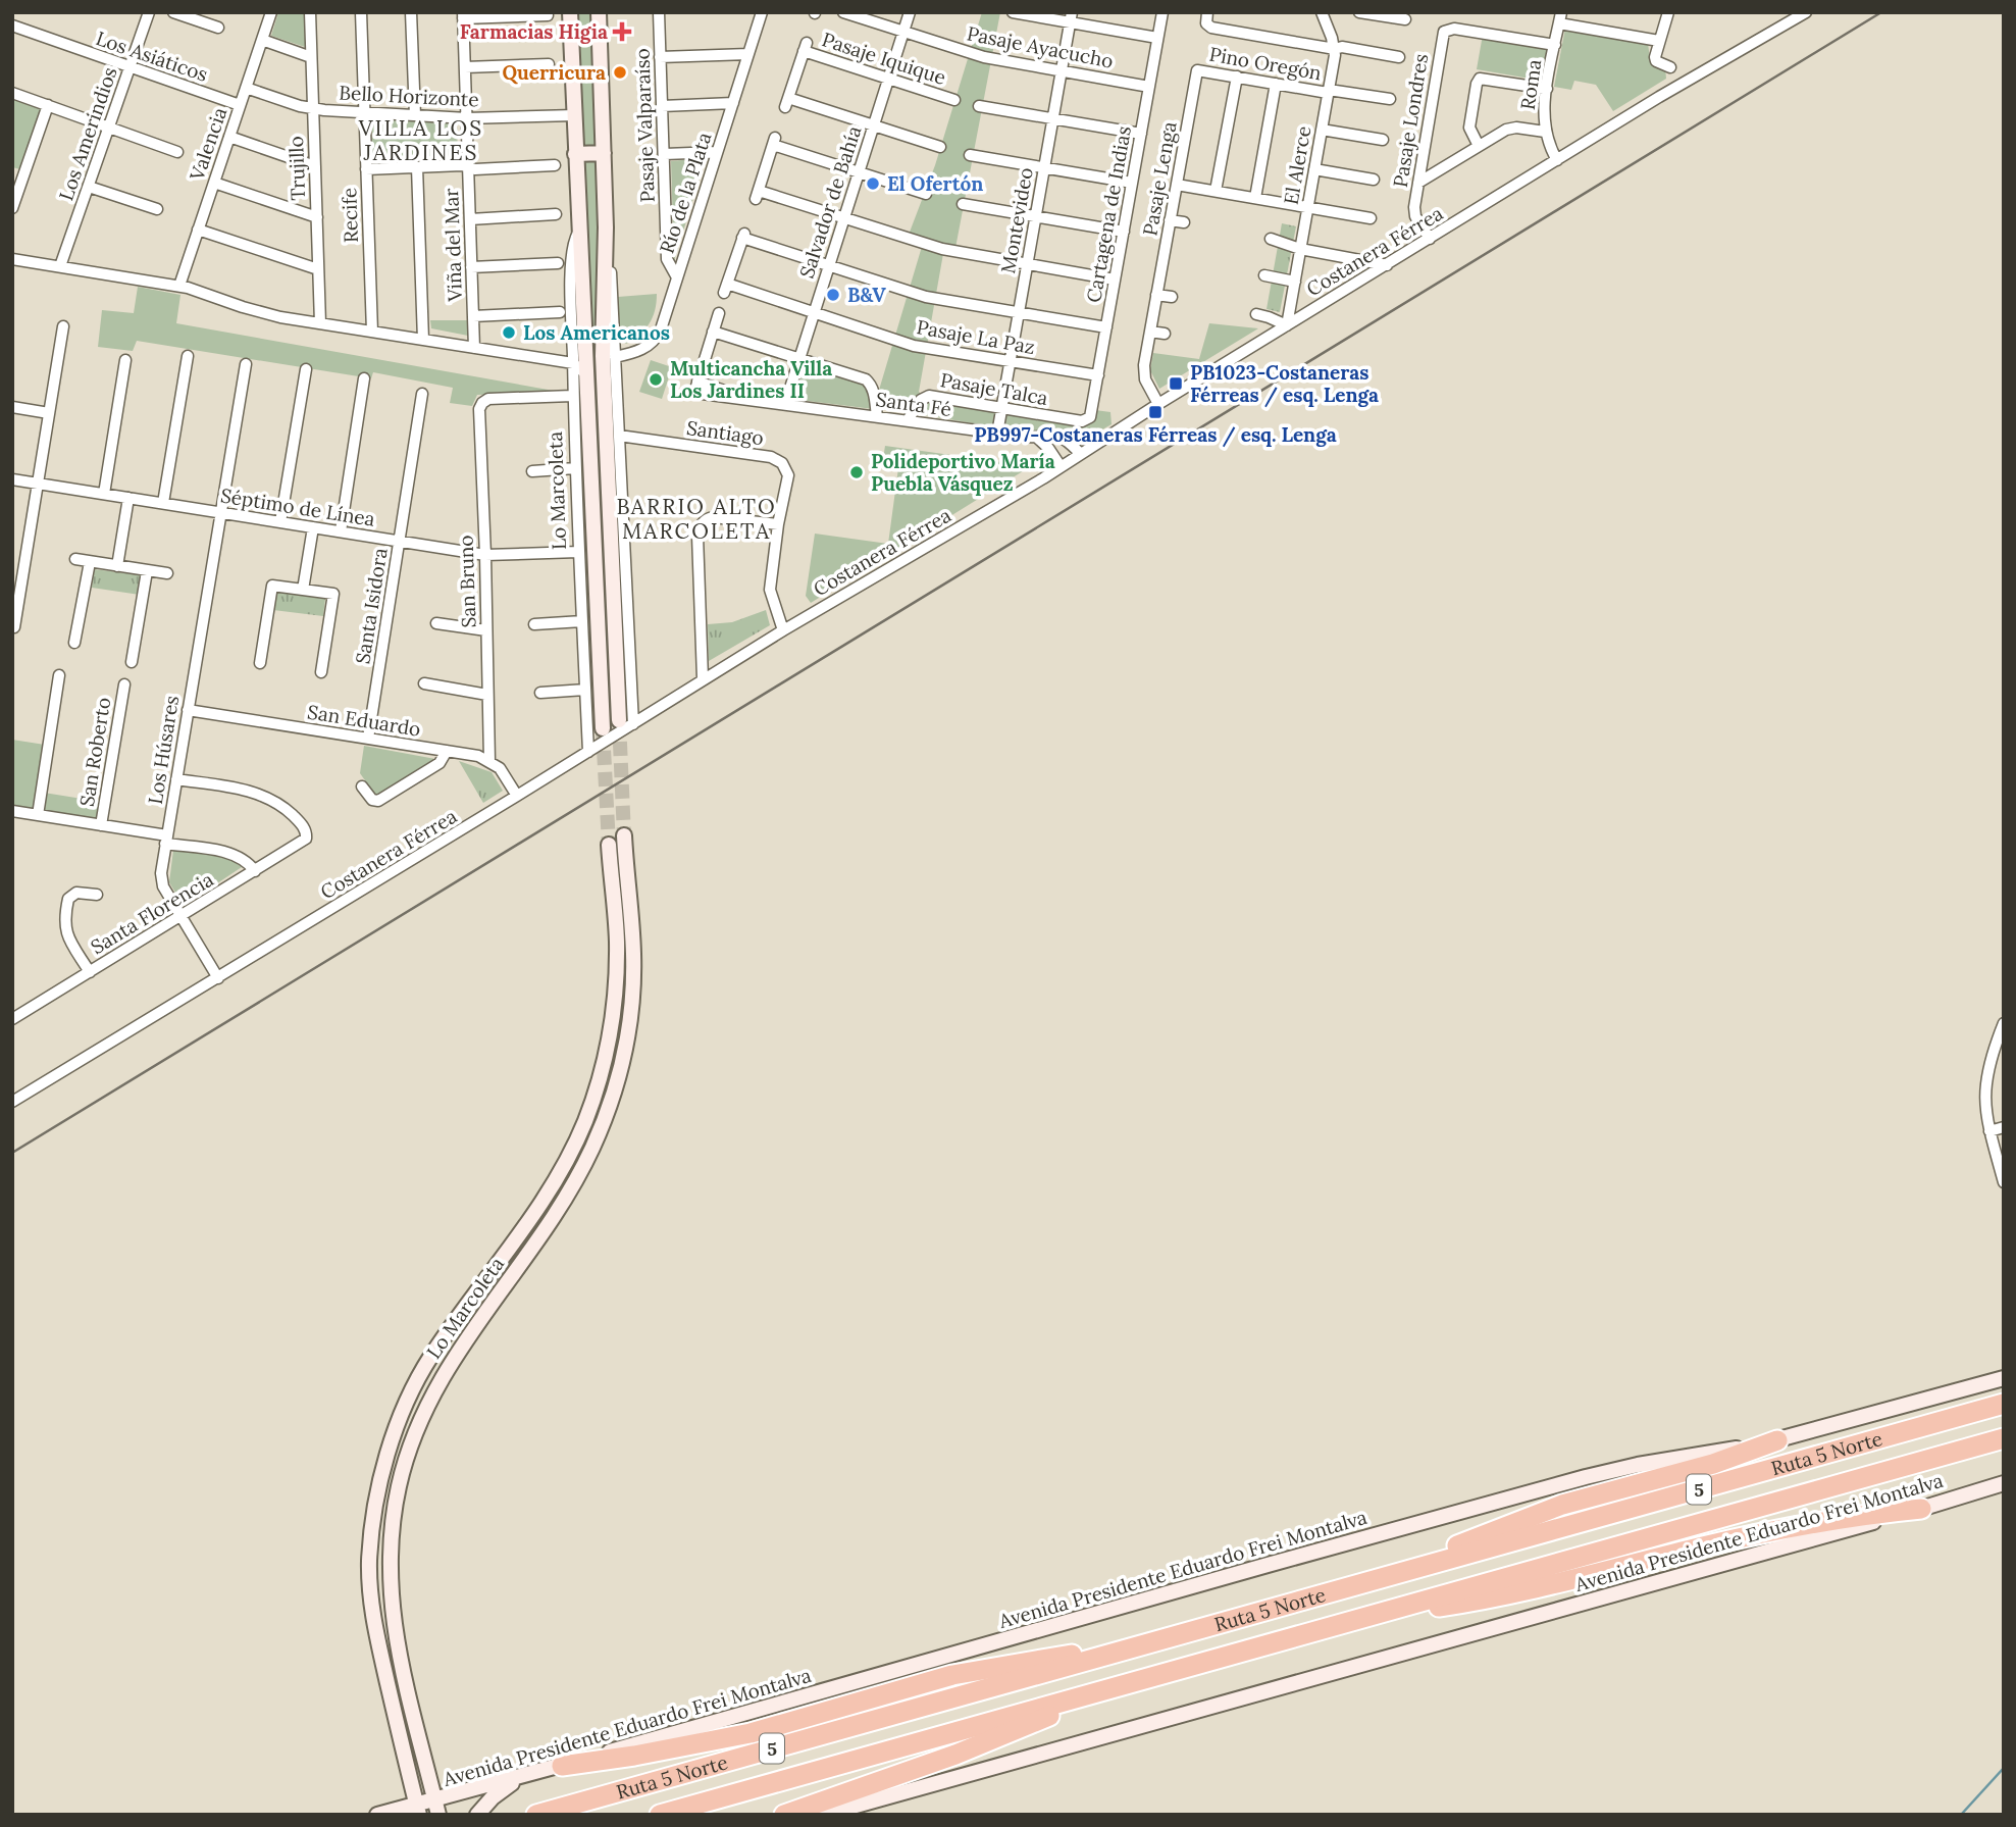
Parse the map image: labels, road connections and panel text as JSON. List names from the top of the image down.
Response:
{
  "streets": {
    "highway": ["Ruta 5 Norte", "5"],
    "main road": ["Lo Marcoleta", "Avenida Presidente Eduardo Frei Montalva"],
    "street": [
      "Pasaje Ayacucho",
      "Los Asiáticos",
      "Pasaje Iquique",
      "Pino Oregón",
      "Roma",
      "Bello Horizonte",
      "Pasaje Londres",
      "Pasaje Valparaíso",
      "Los Amerindios",
      "Valencia",
      "El Alerce",
      "Trujillo",
      "Pasaje Lenga",
      "Río de la Plata",
      "Salvador de Bahía",
      "Cartagena de Indias",
      "Recife",
      "Montevideo",
      "Viña del Mar",
      "Costanera Férrea",
      "Pasaje La Paz",
      "Pasaje Talca",
      "Santa Fé",
      "Santiago",
      "Séptimo de Línea",
      "San Bruno",
      "Santa Isidora",
      "San Eduardo",
      "Los Húsares",
      "San Roberto",
      "Santa Florencia"
    ]
  },
  "crossings": [
    ["Pasaje Ayacucho", "Salvador de Bahía"],
    ["Pasaje Ayacucho", "Cartagena de Indias"],
    ["Pasaje Ayacucho", "Montevideo"],
    ["Los Asiáticos", "Los Amerindios"],
    ["Los Asiáticos", "Valencia"],
    ["Pasaje Iquique", "Salvador de Bahía"],
    ["Pino Oregón", "El Alerce"],
    ["Pino Oregón", "Pasaje Lenga"],
    ["Roma", "Pasaje Londres"],
    ["Roma", "Costanera Férrea"],
    ["Bello Horizonte", "Valencia"],
    ["Bello Horizonte", "Trujillo"],
    ["Bello Horizonte", "Recife"],
    ["Bello Horizonte", "Viña del Mar"],
    ["Bello Horizonte", "Lo Marcoleta"],
    ["Pasaje Londres", "Costanera Férrea"],
    ["Pasaje Valparaíso", "Río de la Plata"],
    ["El Alerce", "Costanera Férrea"],
    ["Pasaje Lenga", "Costanera Férrea"],
    ["Salvador de Bahía", "Pasaje La Paz"],
    ["Salvador de Bahía", "Santa Fé"],
    ["Cartagena de Indias", "Pasaje La Paz"],
    ["Cartagena de Indias", "Pasaje Talca"],
    ["Montevideo", "Pasaje La Paz"],
    ["Montevideo", "Pasaje Talca"],
    ["Montevideo", "Santa Fé"],
    ["Costanera Férrea", "Santa Fé"],
    ["Costanera Férrea", "Santiago"],
    ["Costanera Férrea", "Lo Marcoleta"],
    ["Costanera Férrea", "Los Húsares"],
    ["Pasaje Talca", "Santa Fé"],
    ["Lo Marcoleta", "Séptimo de Línea"],
    ["Lo Marcoleta", "San Bruno"],
    ["Lo Marcoleta", "Avenida Presidente Eduardo Frei Montalva"],
    ["Séptimo de Línea", "San Bruno"],
    ["Séptimo de Línea", "Santa Isidora"],
    ["Séptimo de Línea", "Los Húsares"],
    ["San Bruno", "San Eduardo"],
    ["Santa Isidora", "San Eduardo"],
    ["San Eduardo", "Los Húsares"],
    ["Los Húsares", "Santa Florencia"]
  ],
  "districts": ["VILLA LOS JARDINES", "BARRIO ALTO MARCOLETA"],
  "places": {
    "health": ["Farmacias Higia"],
    "other": [
      "Querricura",
      "El Ofertón",
      "B&V",
      "Los Americanos",
      "Multicancha Villa Los Jardines II",
      "Polideportivo María Puebla Vásquez"
    ],
    "transit": ["PB1023-Costaneras Férreas / esq. Lenga", "PB997-Costaneras Férreas / esq. Lenga"]
  }
}
